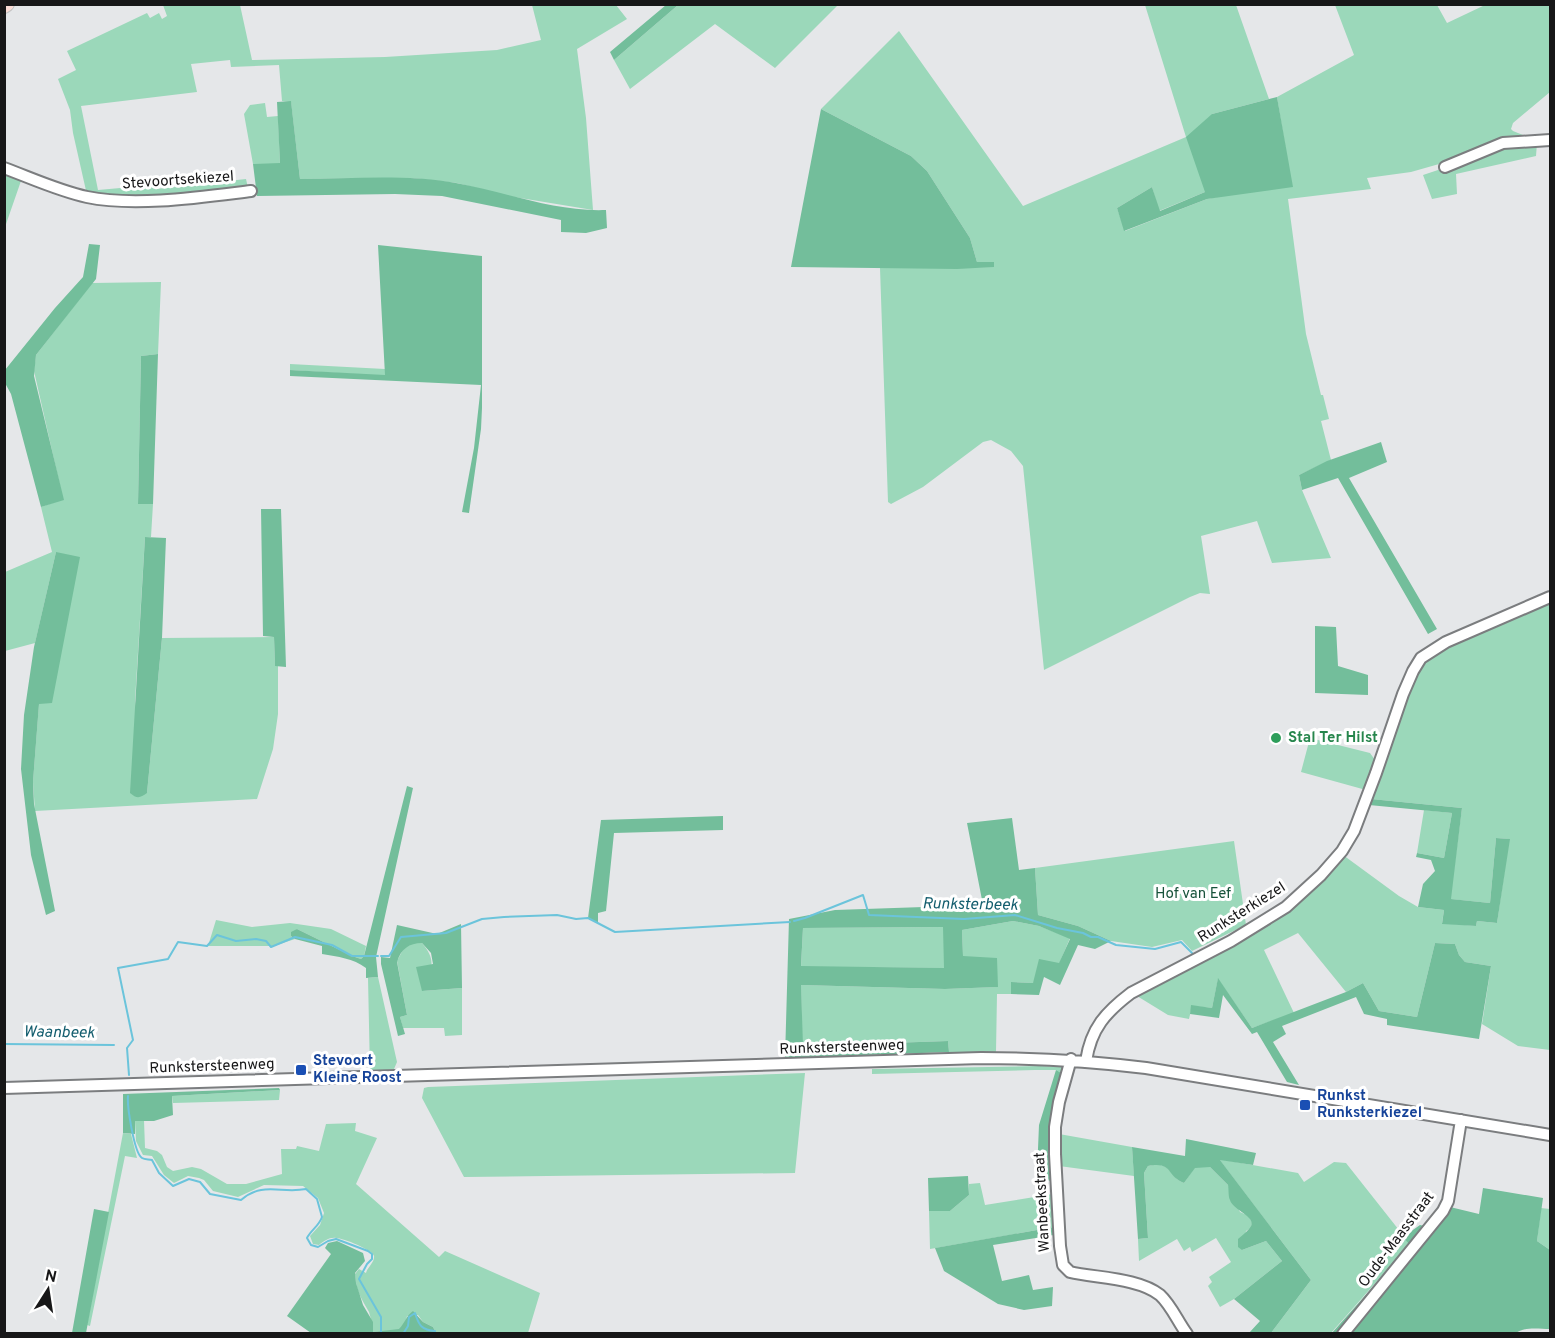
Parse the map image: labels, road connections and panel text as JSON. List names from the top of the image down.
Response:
{
  "streets": {
    "street": [
      "Stevoortsekiezel",
      "Runksterkiezel",
      "Runkstersteenweg",
      "Wanbeekstraat",
      "Oude-Maasstraat"
    ]
  },
  "crossings": [
    ["Runksterkiezel", "Runkstersteenweg"],
    ["Runkstersteenweg", "Wanbeekstraat"],
    ["Runkstersteenweg", "Oude-Maasstraat"]
  ],
  "water": ["Runksterbeek", "Waanbeek"],
  "parks": ["Hof van Eef"],
  "places": {
    "other": ["Stal Ter Hilst"],
    "transit": ["Stevoort Kleine Roost", "Runkst Runksterkiezel"]
  },
  "north": "top"
}
